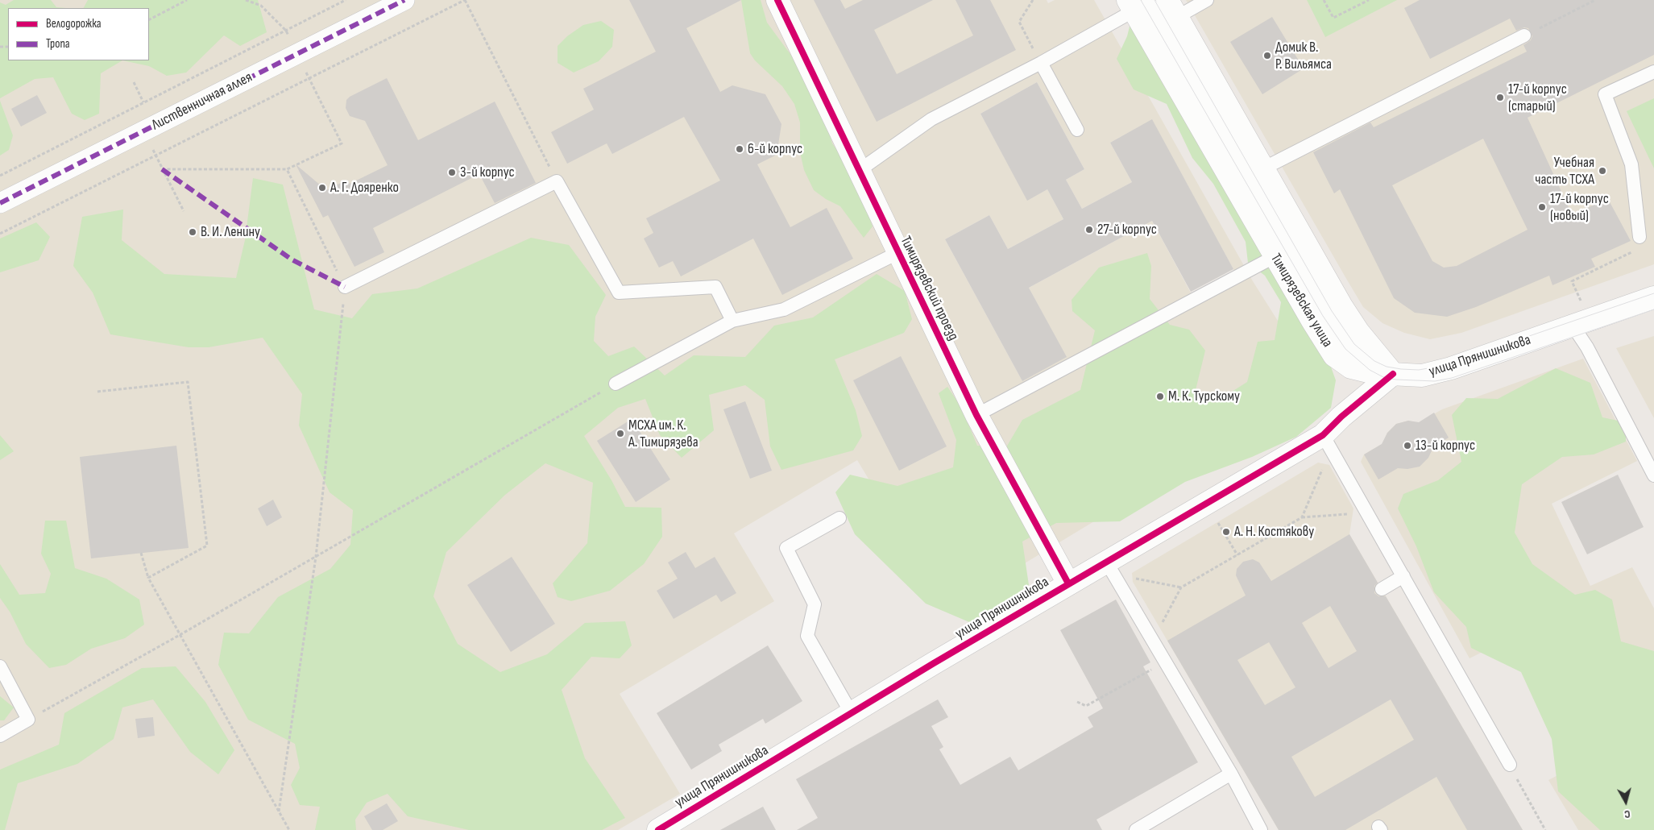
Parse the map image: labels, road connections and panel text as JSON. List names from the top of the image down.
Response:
{
  "streets": {
    "street": [
      "Лиственничная аллея",
      "Тимирязевский проезд",
      "Тимирязевская улица",
      "улица Прянишникова"
    ]
  },
  "crossings": [
    ["Тимирязевский проезд", "улица Прянишникова"],
    ["Тимирязевская улица", "улица Прянишникова"]
  ],
  "places": [
    "Домик В. Р. Вильямса",
    "17-й корпус (старый)",
    "6-й корпус",
    "Учебная часть ТСХА",
    "3-й корпус",
    "А. Г. Дояренко",
    "17-й корпус (новый)",
    "27-й корпус",
    "В. И. Ленину",
    "М. К. Турскому",
    "МСХА им. К. А. Тимирязева",
    "13-й корпус",
    "А. Н. Костякову"
  ],
  "legend": ["Велодорожка", "Тропа"],
  "north": "bottom"
}
